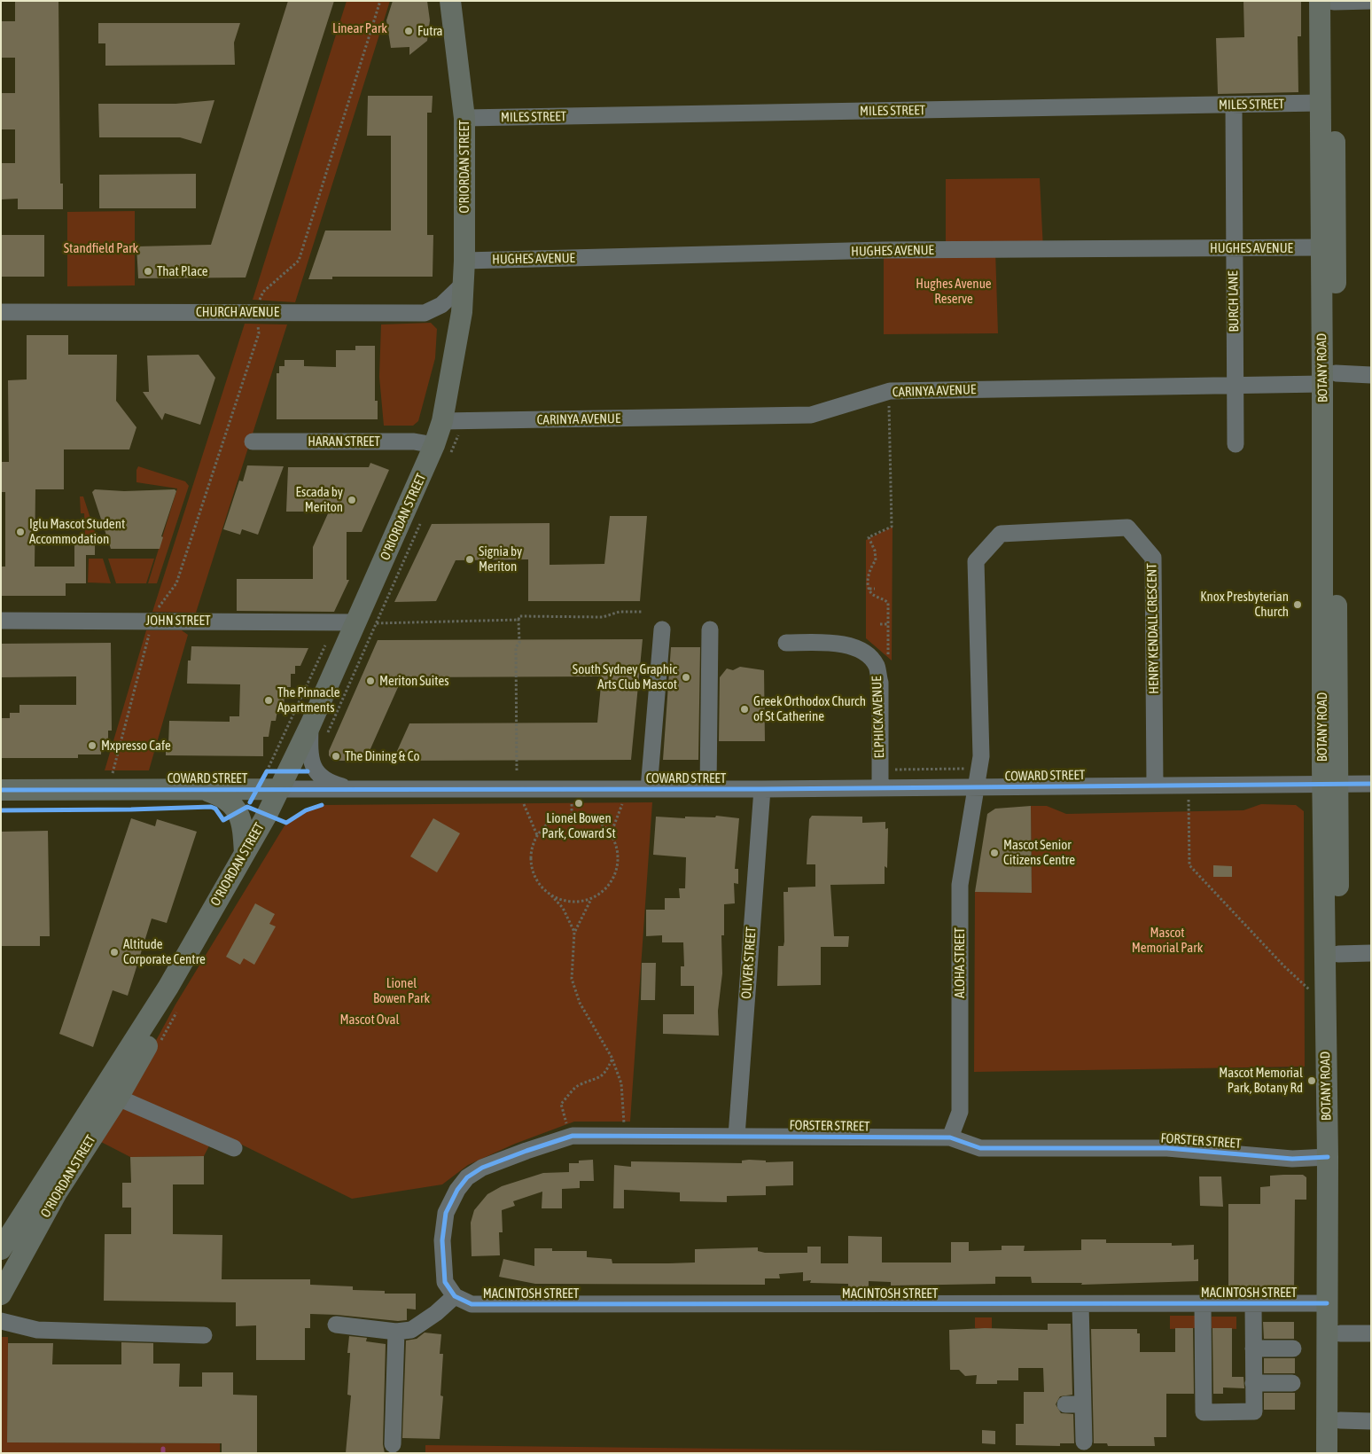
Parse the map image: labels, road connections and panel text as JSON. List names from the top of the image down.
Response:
{
  "streets": {
    "main road": ["O'RIORDAN STREET", "BOTANY ROAD", "COWARD STREET"],
    "street": [
      "MILES STREET",
      "HUGHES AVENUE",
      "BURCH LANE",
      "CHURCH AVENUE",
      "CARINYA AVENUE",
      "HARAN STREET",
      "JOHN STREET",
      "HENRY KENDALL CRESCENT",
      "ELPHICK AVENUE",
      "OLIVER STREET",
      "ALOHA STREET",
      "FORSTER STREET",
      "MACINTOSH STREET"
    ]
  },
  "crossings": [
    ["MILES STREET", "O'RIORDAN STREET"],
    ["MILES STREET", "BURCH LANE"],
    ["MILES STREET", "BOTANY ROAD"],
    ["O'RIORDAN STREET", "HUGHES AVENUE"],
    ["O'RIORDAN STREET", "CHURCH AVENUE"],
    ["O'RIORDAN STREET", "CARINYA AVENUE"],
    ["O'RIORDAN STREET", "HARAN STREET"],
    ["O'RIORDAN STREET", "JOHN STREET"],
    ["O'RIORDAN STREET", "COWARD STREET"],
    ["HUGHES AVENUE", "BURCH LANE"],
    ["HUGHES AVENUE", "BOTANY ROAD"],
    ["BURCH LANE", "CARINYA AVENUE"],
    ["BOTANY ROAD", "CARINYA AVENUE"],
    ["BOTANY ROAD", "COWARD STREET"],
    ["BOTANY ROAD", "FORSTER STREET"],
    ["BOTANY ROAD", "MACINTOSH STREET"],
    ["HENRY KENDALL CRESCENT", "COWARD STREET"],
    ["HENRY KENDALL CRESCENT", "ALOHA STREET"],
    ["ELPHICK AVENUE", "COWARD STREET"],
    ["COWARD STREET", "OLIVER STREET"],
    ["COWARD STREET", "ALOHA STREET"],
    ["OLIVER STREET", "FORSTER STREET"],
    ["ALOHA STREET", "FORSTER STREET"],
    ["FORSTER STREET", "MACINTOSH STREET"]
  ],
  "parks": [
    "Linear Park",
    "Standfield Park",
    "Hughes Avenue Reserve",
    "Mascot Memorial Park",
    "Lionel Bowen Park",
    "Mascot Oval"
  ],
  "places": [
    "Futra",
    "That Place",
    "Escada by Meriton",
    "Iglu Mascot Student Accommodation",
    "Signia by Meriton",
    "Knox Presbyterian Church",
    "South Sydney Graphic Arts Club Mascot",
    "Meriton Suites",
    "The Pinnacle Apartments",
    "Greek Orthodox Church of St Catherine",
    "Mxpresso Cafe",
    "The Dining & Co",
    "Lionel Bowen Park, Coward St",
    "Mascot Senior Citizens Centre",
    "Altitude Corporate Centre",
    "Mascot Memorial Park, Botany Rd"
  ]
}
